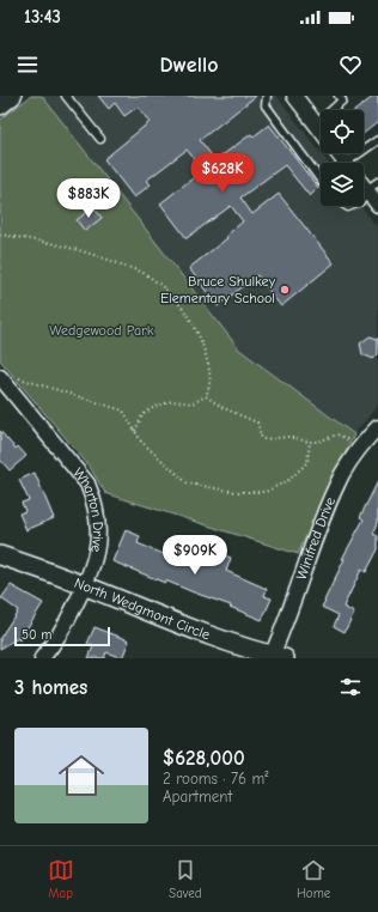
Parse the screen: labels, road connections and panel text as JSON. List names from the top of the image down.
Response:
{
  "streets": {
    "street": ["Wharton Drive", "Winifred Drive", "North Wedgmont Circle"]
  },
  "crossings": [
    ["Wharton Drive", "North Wedgmont Circle"],
    ["Winifred Drive", "North Wedgmont Circle"]
  ],
  "parks": ["Wedgewood Park"],
  "places": ["Bruce Shulkey Elementary School"],
  "scale_bar": "50 m",
  "page": {
    "status": "13:43",
    "header": "Dwello",
    "price": ["$628K", "$883K", "$909K"],
    "scale": "50 m",
    "heading": "3 homes",
    "list": [
      {
        "name": "$628,000",
        "note": "2 rooms · 76 m² · Apartment"
      }
    ],
    "tabs": ["Map", "Saved", "Home"]
  }
}
